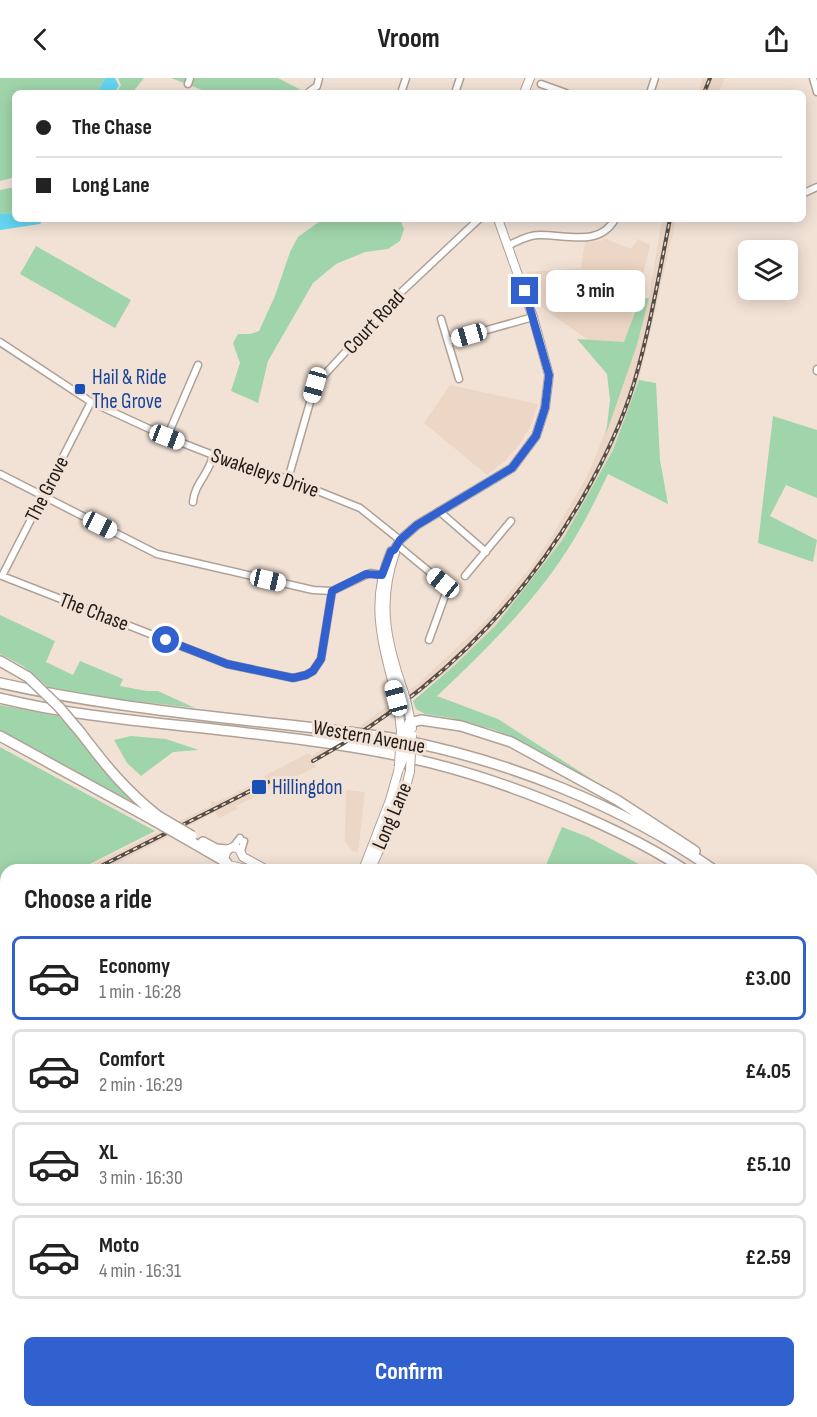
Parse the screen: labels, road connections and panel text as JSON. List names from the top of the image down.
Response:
{
  "streets": {
    "highway": ["Western Avenue"],
    "main road": ["Long Lane"],
    "street": [
      "Court Road",
      "Swakeleys Drive",
      "The Grove",
      "The Chase"
    ]
  },
  "crossings": [
    ["Court Road", "Swakeleys Drive"],
    ["Swakeleys Drive", "The Grove"],
    ["Swakeleys Drive", "Long Lane"],
    ["The Grove", "The Chase"]
  ],
  "places": {
    "transit": ["Hail & Ride The Grove", "Hillingdon"]
  },
  "page": {
    "header": "Vroom",
    "banner": ["The Chase", "Long Lane"],
    "bubble": "3 min",
    "heading": "Choose a ride",
    "list": [
      {
        "name": "Economy",
        "note": "1 min · 16:28",
        "value": "£3.00"
      },
      {
        "name": "Comfort",
        "note": "2 min · 16:29",
        "value": "£4.05"
      },
      {
        "name": "XL",
        "note": "3 min · 16:30",
        "value": "£5.10"
      },
      {
        "name": "Moto",
        "note": "4 min · 16:31",
        "value": "£2.59"
      }
    ],
    "buttons": "Confirm"
  }
}
